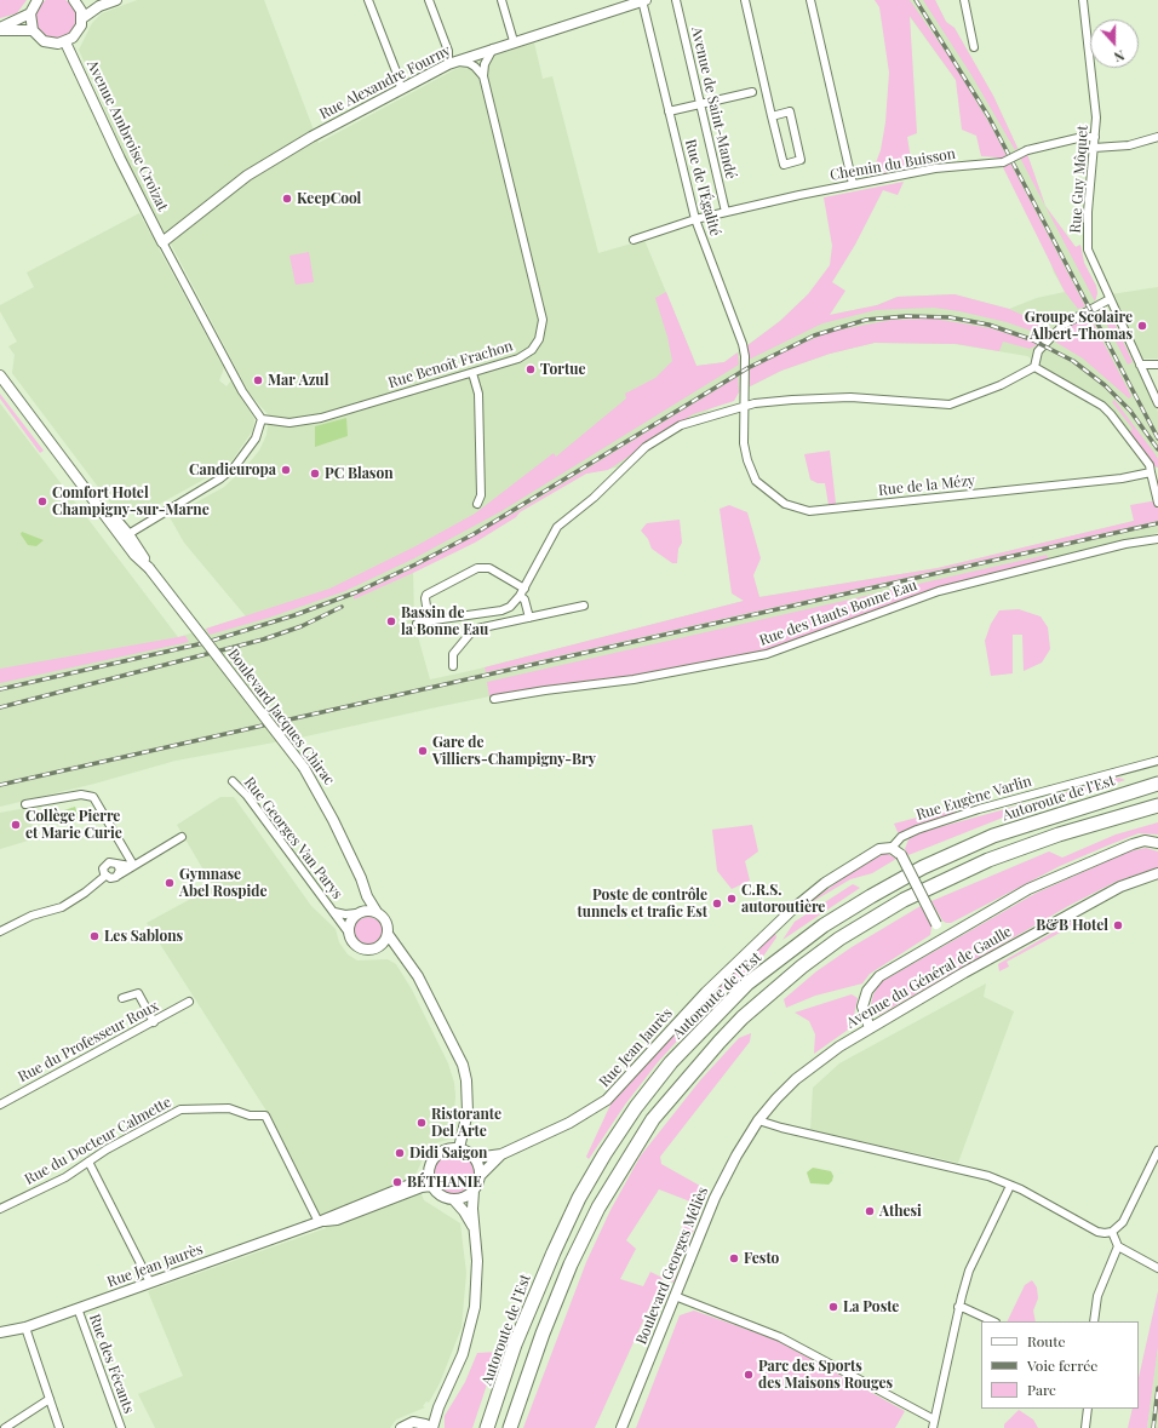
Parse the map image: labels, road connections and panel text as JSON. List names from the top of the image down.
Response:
{
  "streets": {
    "highway": ["Autoroute de l’Est"],
    "main road": [
      "Rue Alexandre Fourny",
      "Avenue Ambroise Croizat",
      "Boulevard Jacques Chirac",
      "Rue Eugène Varlin",
      "Avenue du Général de Gaulle",
      "Rue Jean Jaurès",
      "Boulevard Georges Méliès"
    ],
    "street": [
      "Avenue de Saint-Mandé",
      "Chemin du Buisson",
      "Rue Guy Môquet",
      "Rue de l'Égalité",
      "Rue Benoît Frachon",
      "Rue de la Mézy",
      "Rue des Hauts Bonne Eau",
      "Rue Georges Van Parys",
      "Rue du Professeur Roux",
      "Rue du Docteur Calmette",
      "Rue des Fécants"
    ]
  },
  "crossings": [
    ["Rue Alexandre Fourny", "Avenue Ambroise Croizat"],
    ["Rue Alexandre Fourny", "Rue de l'Égalité"],
    ["Avenue de Saint-Mandé", "Chemin du Buisson"],
    ["Chemin du Buisson", "Rue Guy Môquet"],
    ["Chemin du Buisson", "Rue de l'Égalité"],
    ["Rue de l'Égalité", "Rue de la Mézy"],
    ["Boulevard Jacques Chirac", "Rue Georges Van Parys"],
    ["Boulevard Jacques Chirac", "Rue Jean Jaurès"],
    ["Rue Eugène Varlin", "Rue Jean Jaurès"],
    ["Avenue du Général de Gaulle", "Boulevard Georges Méliès"],
    ["Rue Jean Jaurès", "Rue du Docteur Calmette"],
    ["Rue Jean Jaurès", "Rue des Fécants"]
  ],
  "places": [
    "KeepCool",
    "Groupe Scolaire Albert-Thomas",
    "Tortue",
    "Mar Azul",
    "Candieuropa",
    "PC Blason",
    "Comfort Hotel Champigny-sur-Marne",
    "Bassin de la Bonne Eau",
    "Gare de Villiers-Champigny-Bry",
    "Collège Pierre et Marie Curie",
    "Gymnase Abel Rospide",
    "C.R.S. autoroutière",
    "Poste de contrôle tunnels et trafic Est",
    "B&B Hotel",
    "Les Sablons",
    "Ristorante Del Arte",
    "Didi Saigon",
    "BÉTHANIE",
    "Athesi",
    "Festo",
    "La Poste",
    "Parc des Sports des Maisons Rouges"
  ],
  "legend": ["Route", "Voie ferrée", "Parc"],
  "north": "bottom"
}
